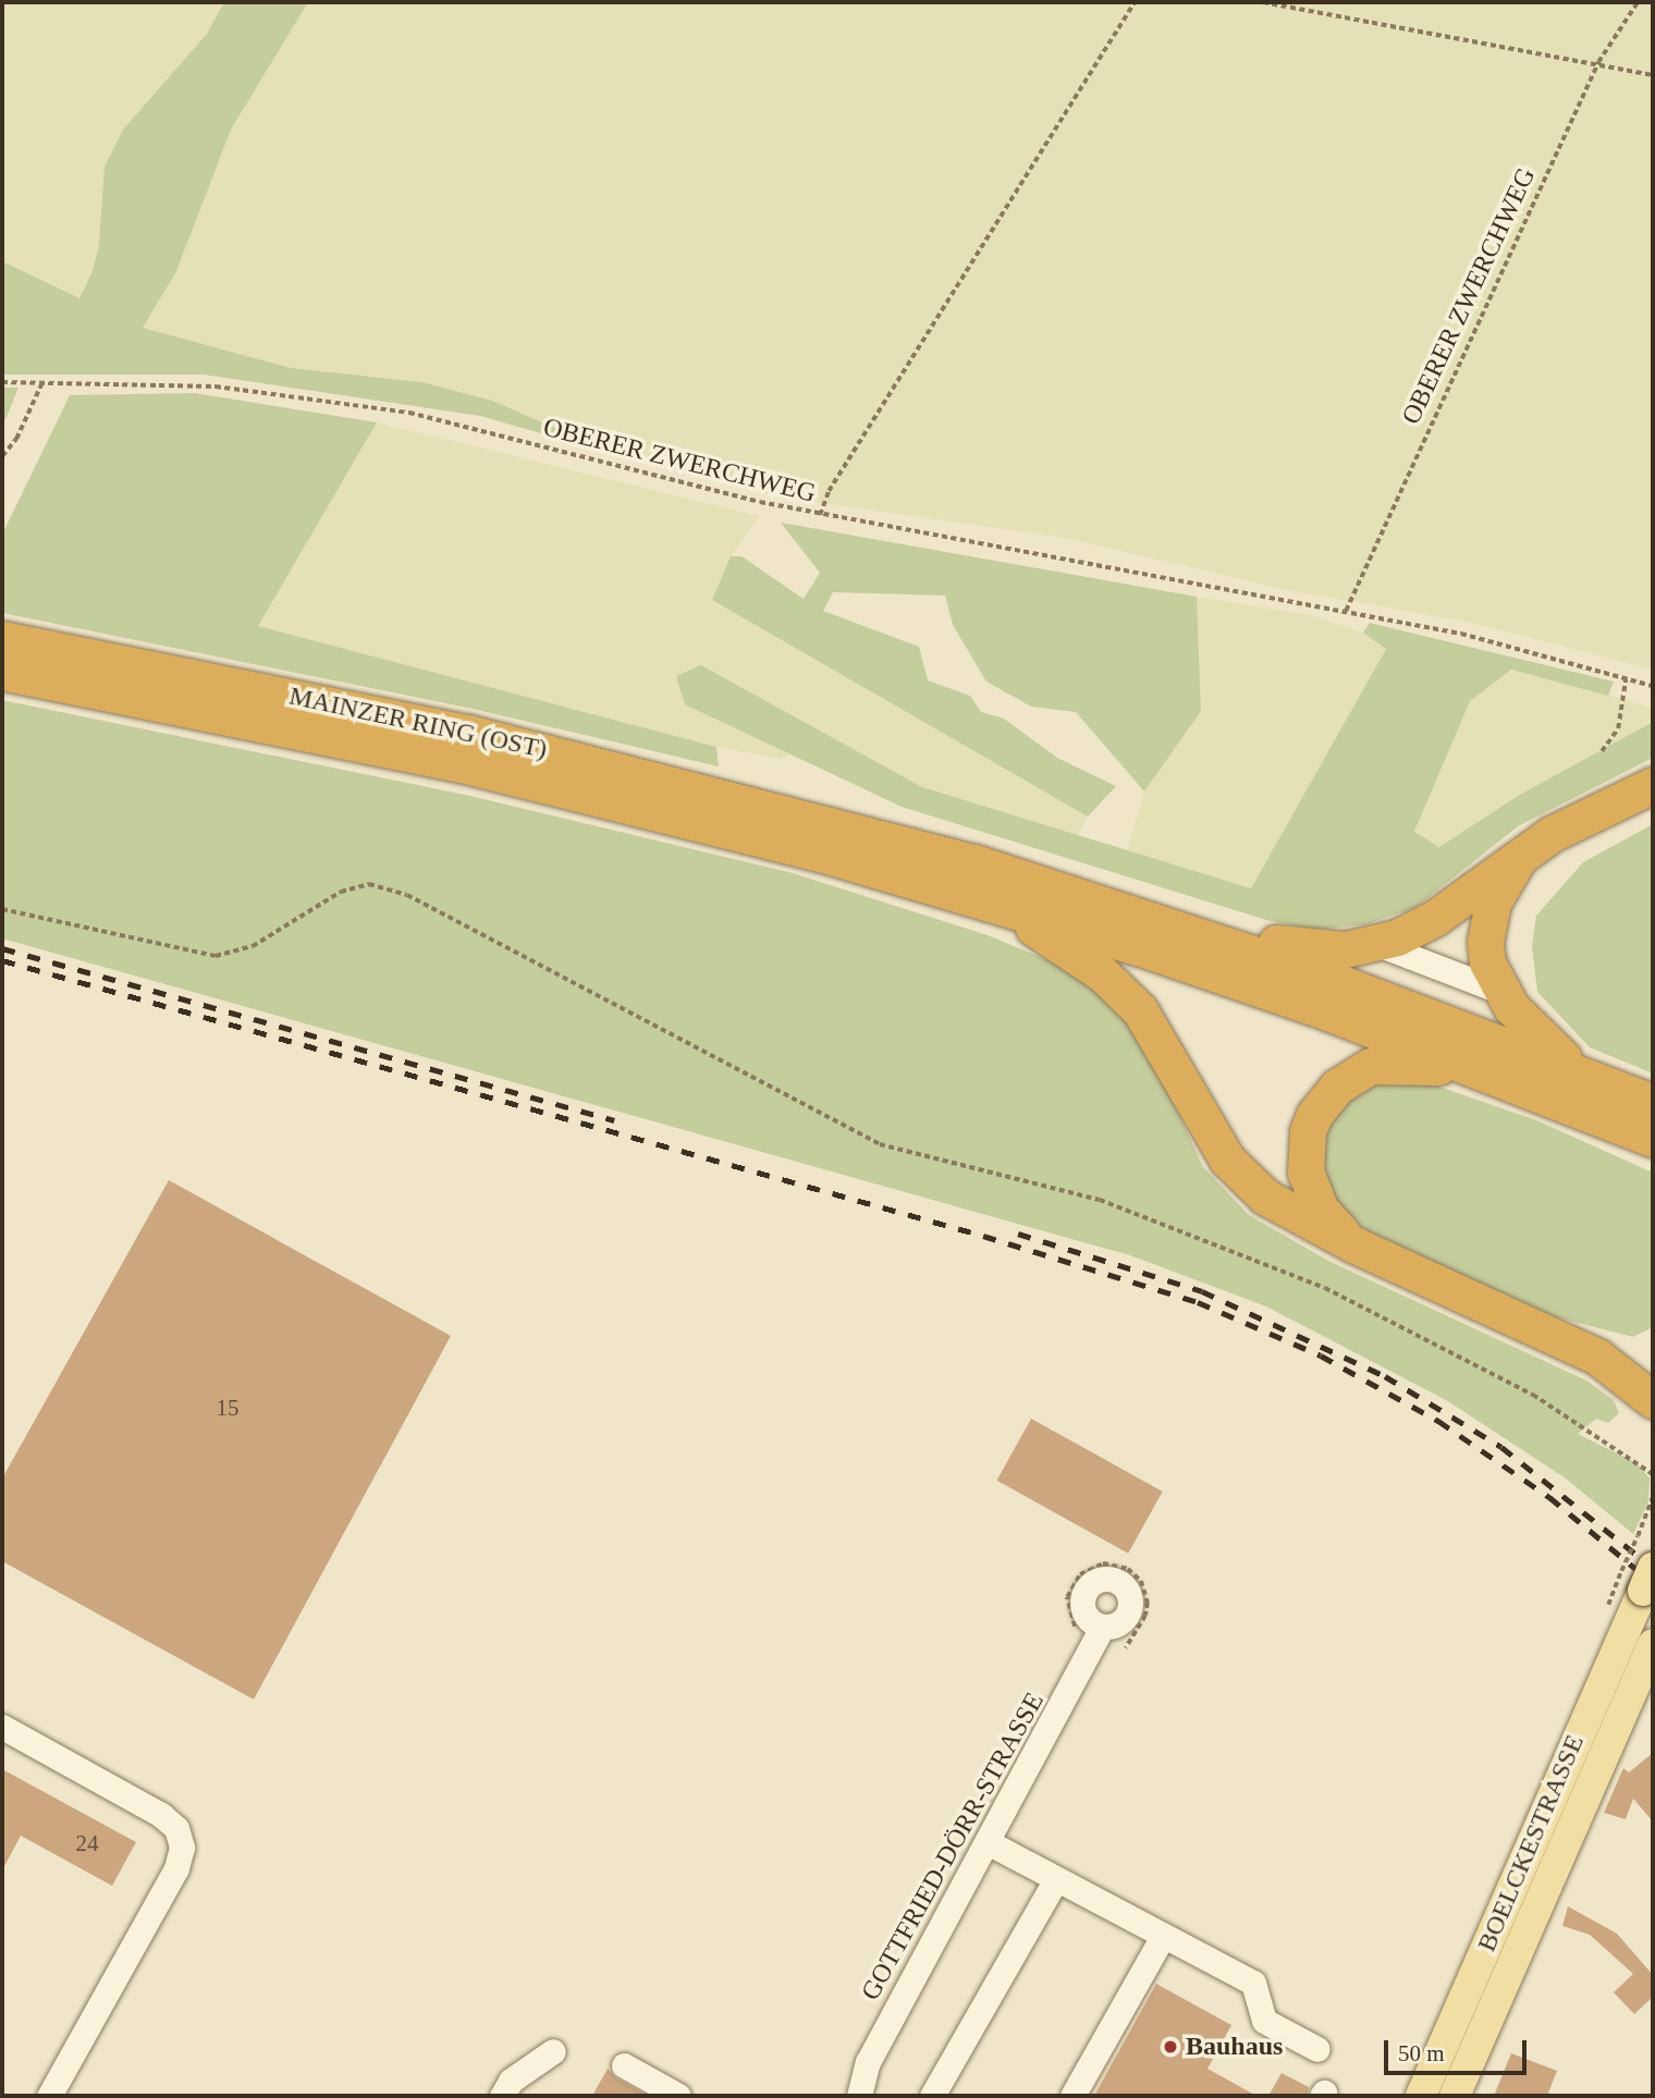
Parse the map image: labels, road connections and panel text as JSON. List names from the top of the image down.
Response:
{
  "streets": {
    "highway": ["MAINZER RING (OST)"],
    "main road": ["BOELCKESTRASSE"],
    "street": ["GOTTFRIED-DÖRR-STRASSE"],
    "path": ["OBERER ZWERCHWEG"]
  },
  "places": ["Bauhaus"],
  "house_numbers": ["15", "24"],
  "scale_bar": "50 m"
}
